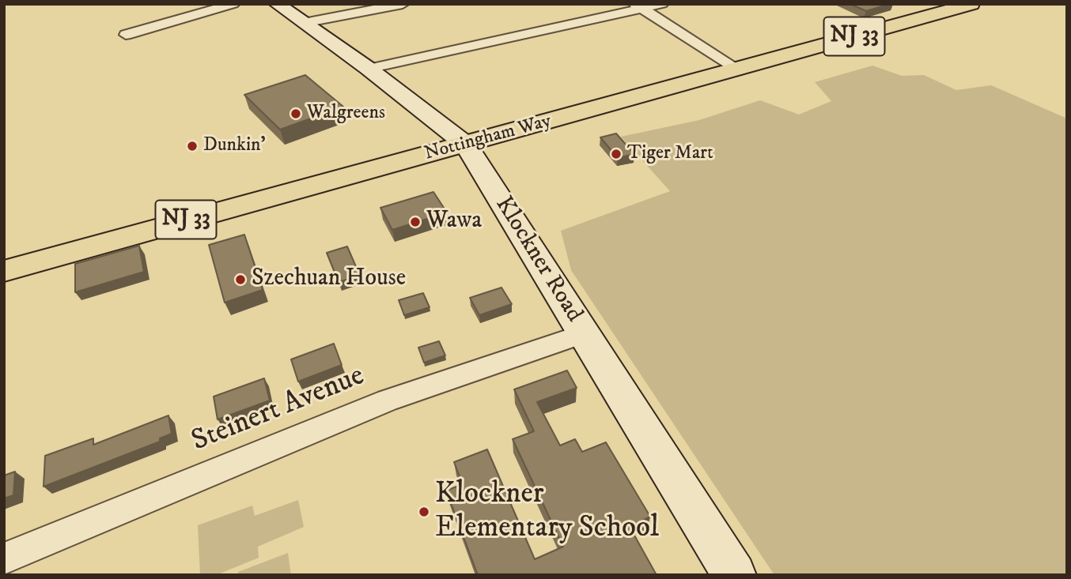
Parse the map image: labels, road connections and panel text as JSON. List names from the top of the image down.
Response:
{
  "streets": {
    "main road": ["NJ 33", "Nottingham Way", "Klockner Road"],
    "street": ["Steinert Avenue"]
  },
  "crossings": [
    ["Nottingham Way", "Klockner Road"],
    ["Klockner Road", "Steinert Avenue"]
  ],
  "places": [
    "Walgreens",
    "Dunkin'",
    "Tiger Mart",
    "Wawa",
    "Szechuan House",
    "Klockner Elementary School"
  ]
}
